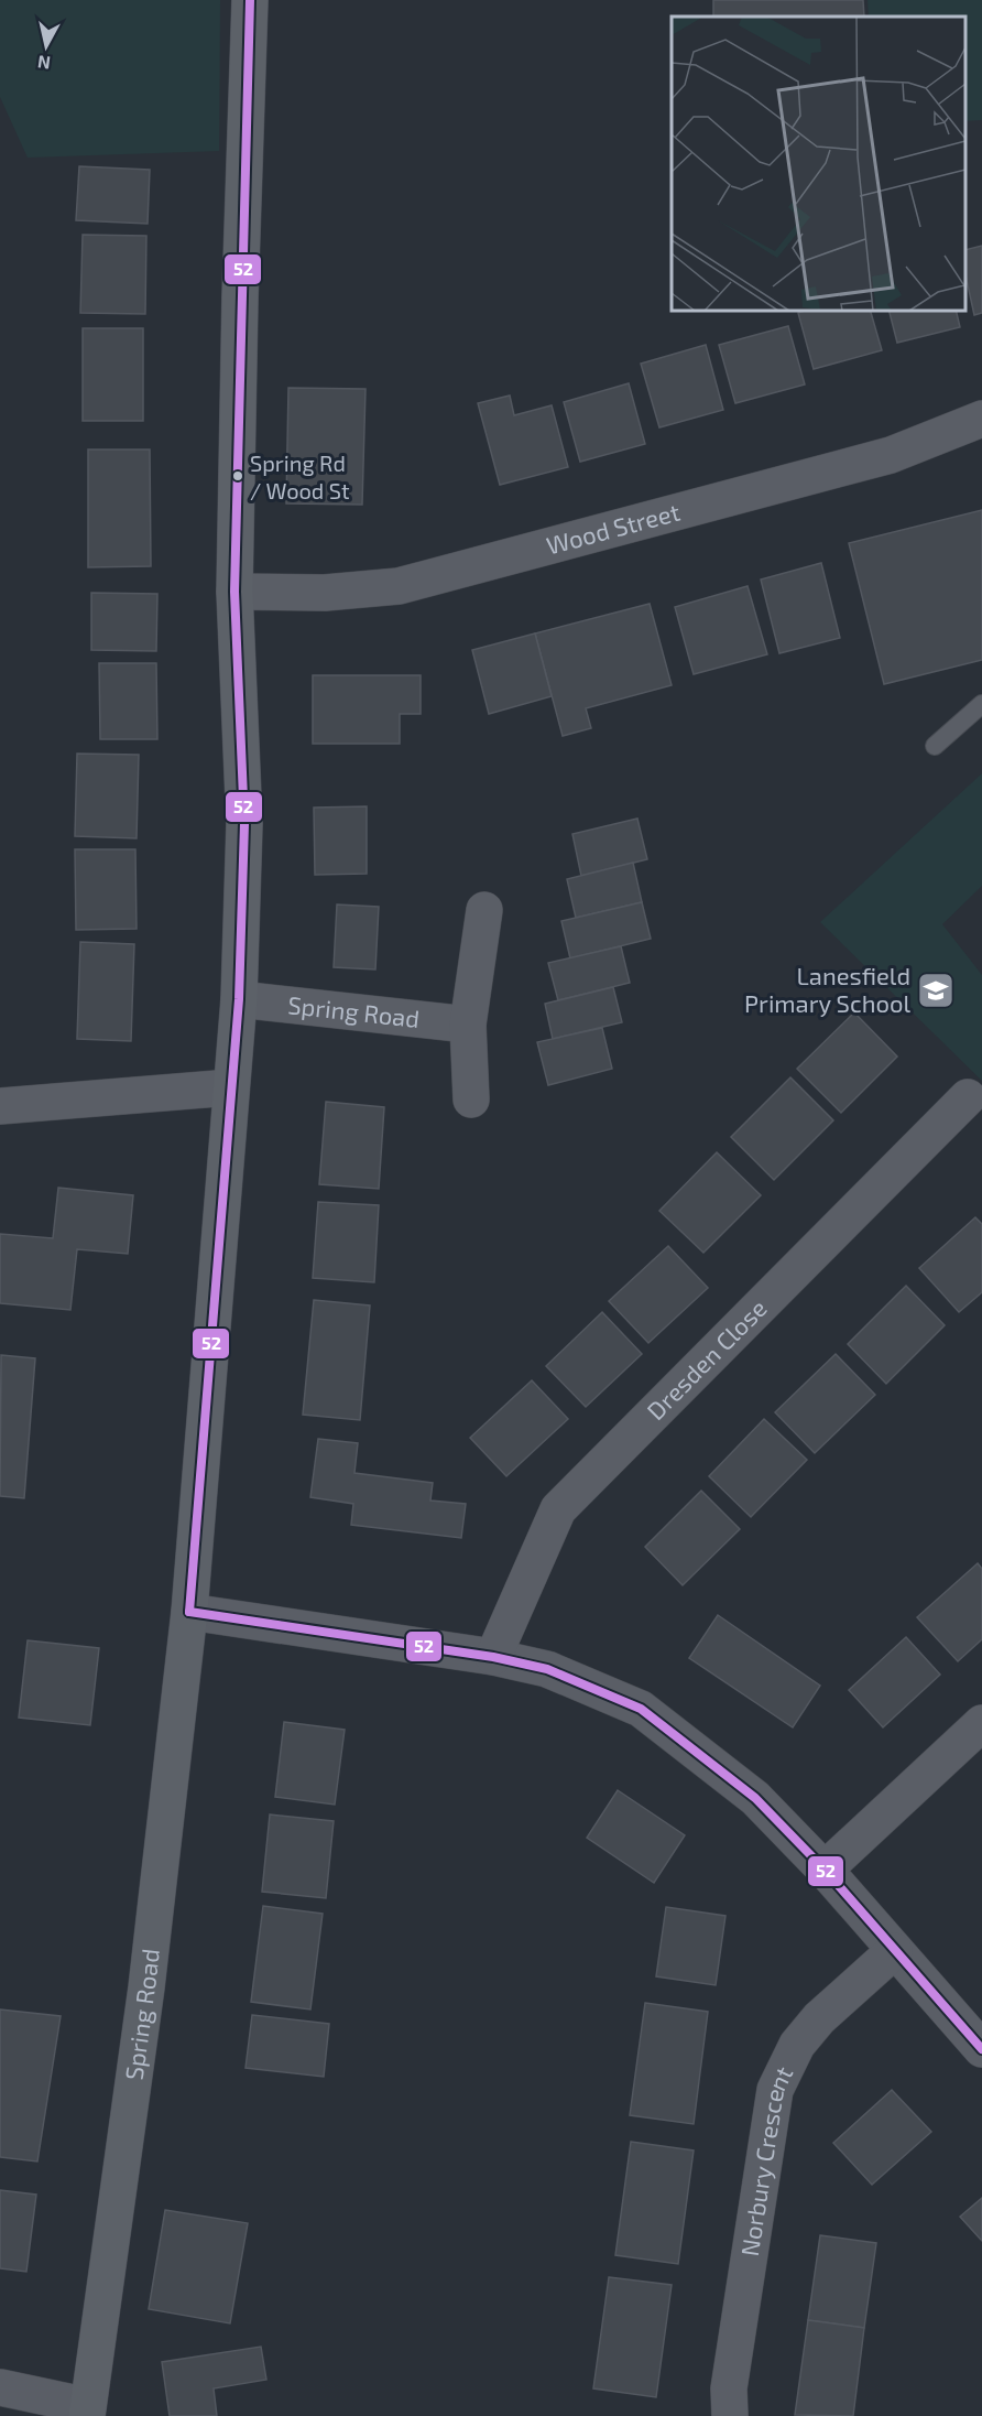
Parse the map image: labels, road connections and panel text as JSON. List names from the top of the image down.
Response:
{
  "streets": {
    "main road": ["Spring Road"],
    "street": ["Wood Street", "Dresden Close", "Norbury Crescent"]
  },
  "crossings": [
    ["Wood Street", "Spring Road"]
  ],
  "places": {
    "other": ["Spring Rd / Wood St"],
    "school or university": ["Lanesfield Primary School"]
  },
  "lines": ["transit line 52"],
  "north": "bottom"
}
